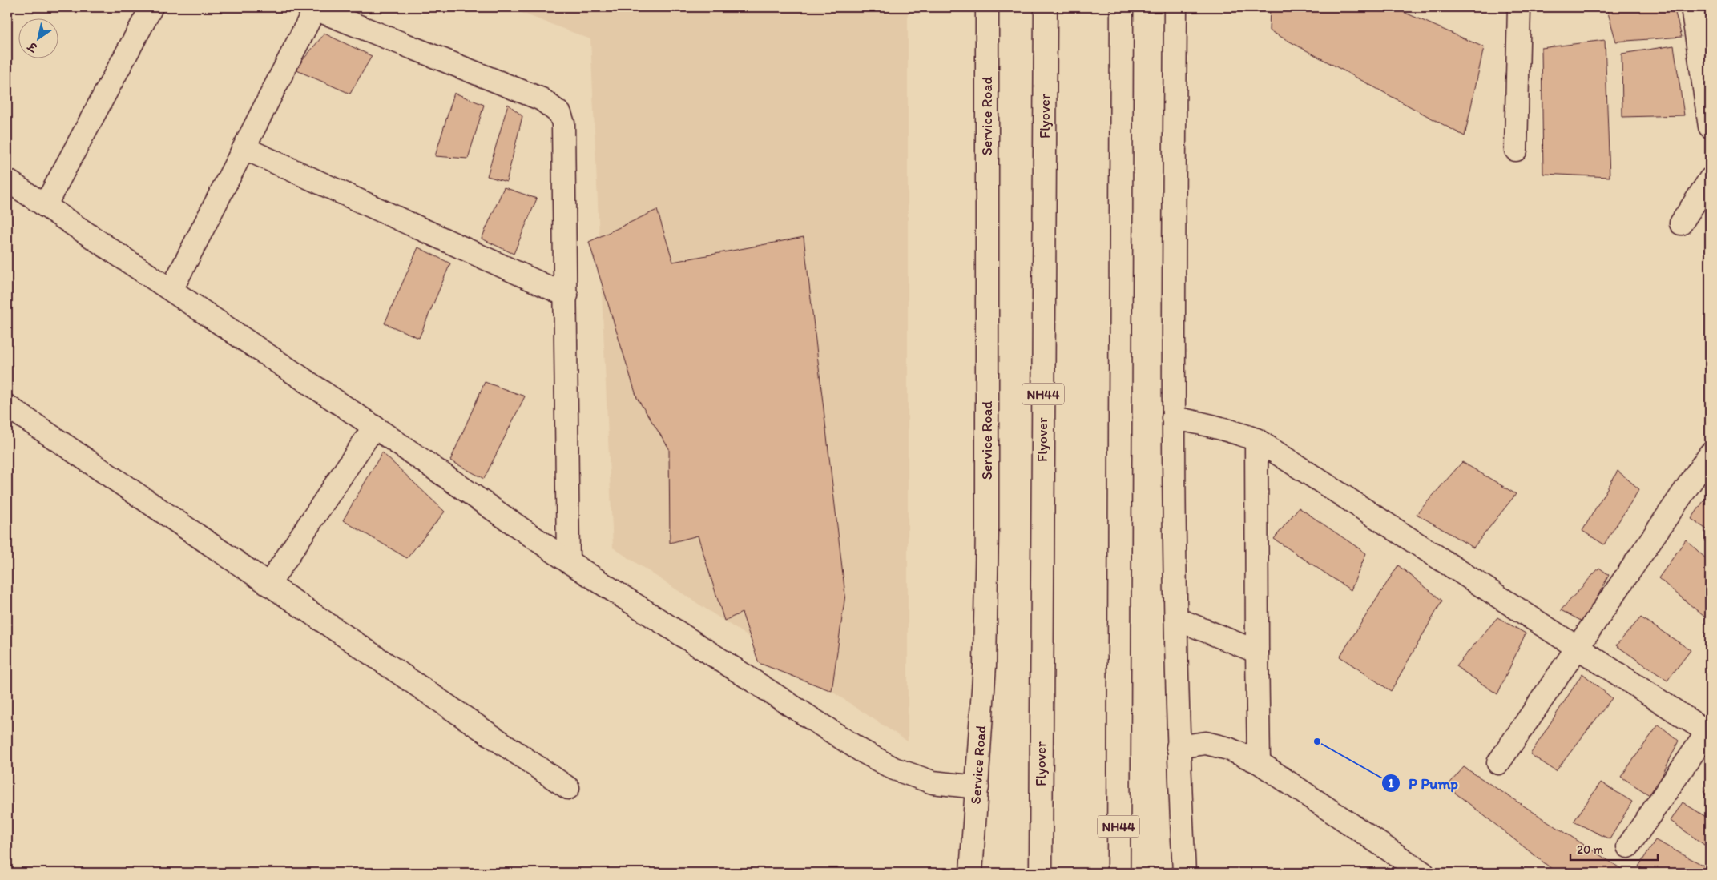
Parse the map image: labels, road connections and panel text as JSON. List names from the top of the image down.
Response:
{
  "streets": {
    "main road": ["Service Road", "Flyover", "NH44"]
  },
  "places": ["P Pump"],
  "scale_bar": "20 m",
  "north": "bottom left"
}
